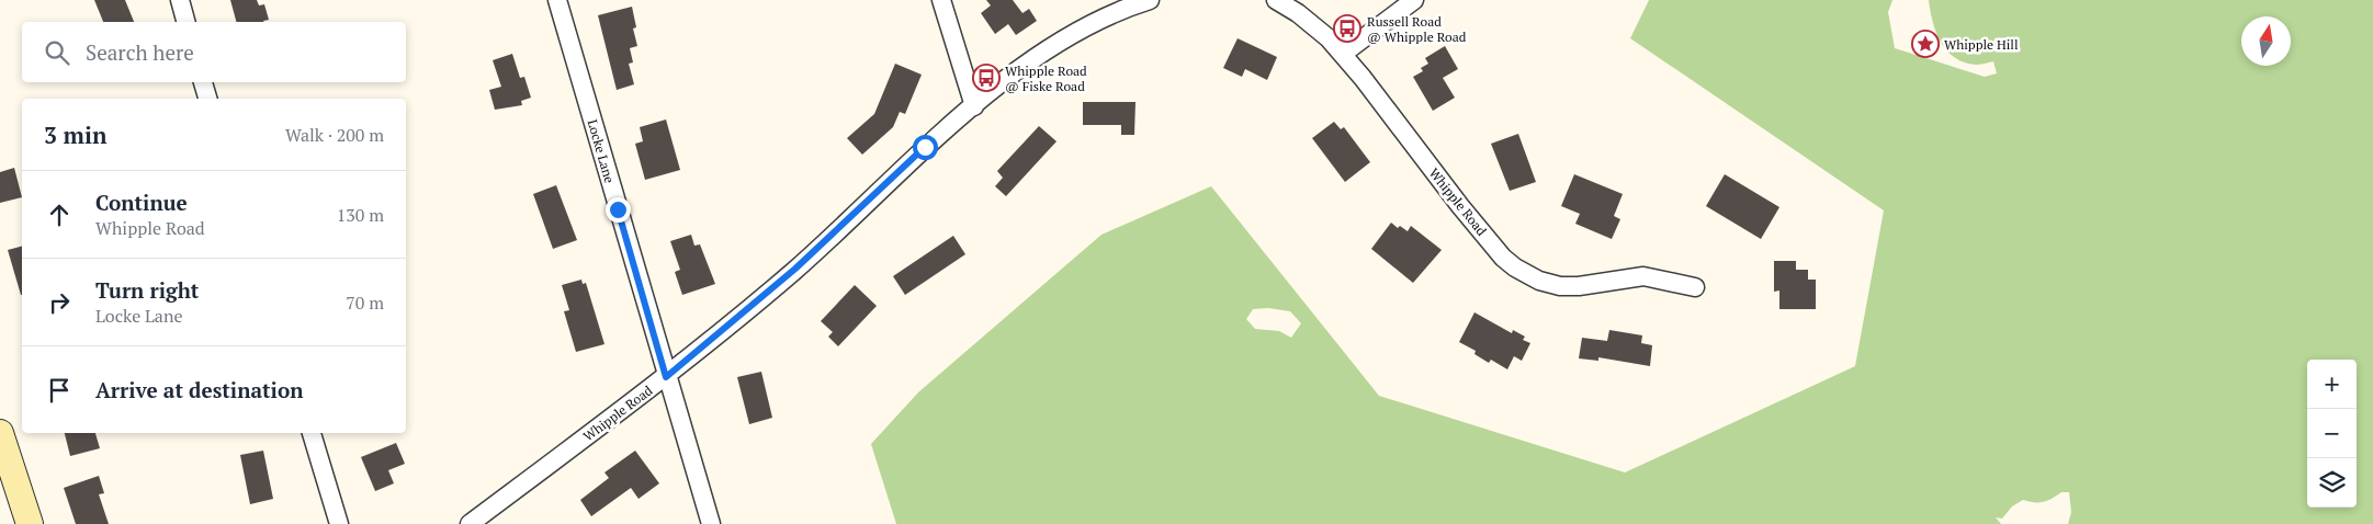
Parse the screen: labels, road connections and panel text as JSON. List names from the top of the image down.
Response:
{
  "streets": {
    "street": ["Locke Lane", "Whipple Road"]
  },
  "crossings": [
    ["Locke Lane", "Whipple Road"]
  ],
  "places": {
    "bus stop": ["Russell Road @ Whipple Road", "Whipple Road @ Fiske Road"],
    "place": ["Whipple Hill"]
  },
  "north": "top",
  "page": {
    "search": "Search here",
    "heading": ["3 min", "Walk · 200 m"],
    "list": [
      ["Continue", "Whipple Road", "130 m"],
      ["Turn right", "Locke Lane", "70 m"],
      "Arrive at destination"
    ],
    "map_buttons": ["+", "−"]
  }
}
